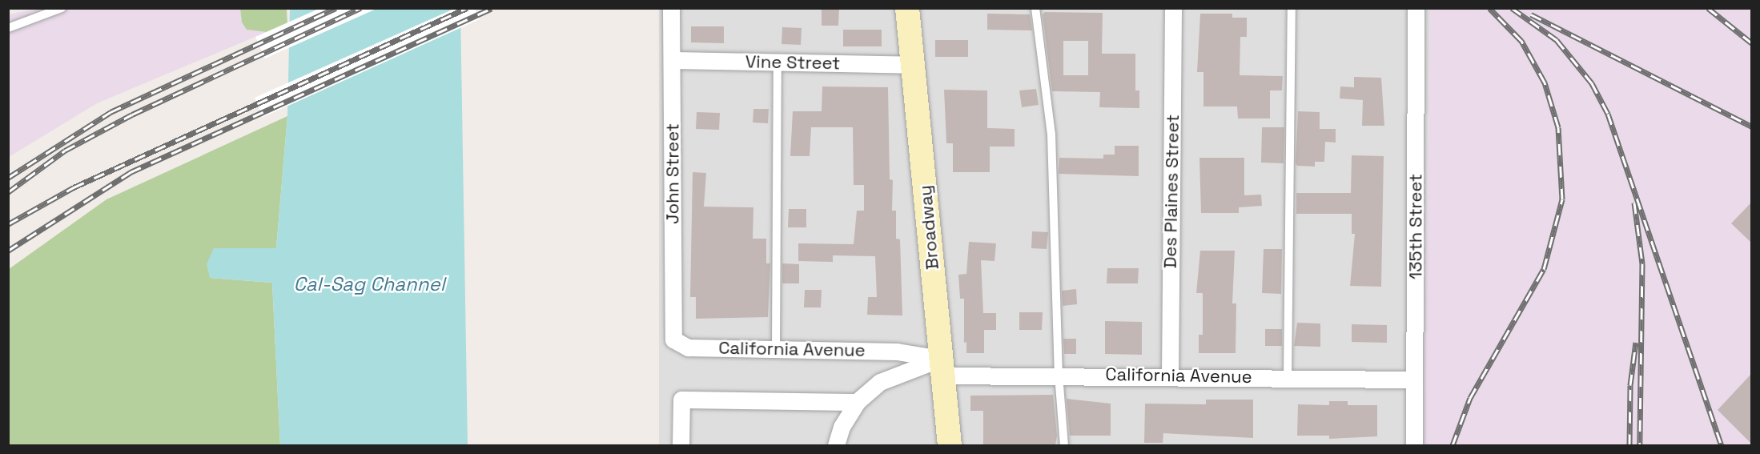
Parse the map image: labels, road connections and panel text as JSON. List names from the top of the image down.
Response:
{
  "streets": {
    "street": [
      "Vine Street",
      "John Street",
      "Des Plaines Street",
      "135th Street",
      "Broadway",
      "California Avenue"
    ]
  },
  "crossings": [
    ["Vine Street", "John Street"],
    ["Vine Street", "Broadway"],
    ["John Street", "California Avenue"],
    ["Des Plaines Street", "California Avenue"],
    ["135th Street", "California Avenue"],
    ["Broadway", "California Avenue"]
  ],
  "water": ["Cal-Sag Channel"]
}
